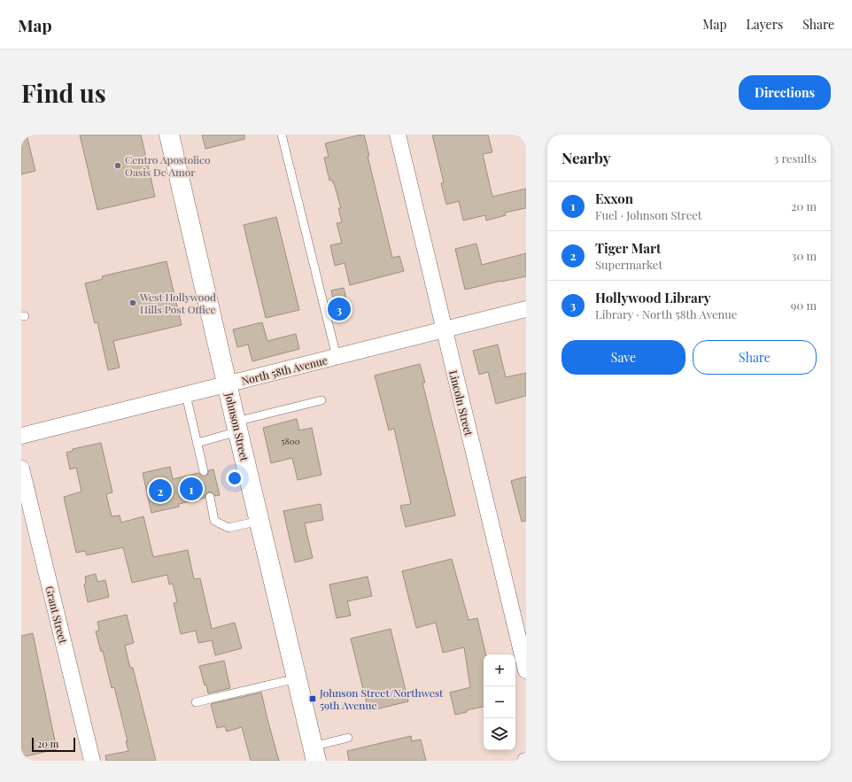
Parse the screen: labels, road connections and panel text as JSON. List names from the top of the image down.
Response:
{
  "streets": {
    "street": [
      "North 58th Avenue",
      "Lincoln Street",
      "Johnson Street",
      "Grant Street"
    ]
  },
  "crossings": [
    ["North 58th Avenue", "Lincoln Street"],
    ["North 58th Avenue", "Johnson Street"]
  ],
  "places": {
    "other": ["Centro Apostolico Oasis De Amor", "West Hollywood Hills Post Office"],
    "transit": ["Johnson Street/Northwest 59th Avenue"]
  },
  "house_numbers": ["5800"],
  "scale_bar": "20 m",
  "page": {
    "header": "Map",
    "nav": ["Map", "Layers", "Share"],
    "buttons": [
      "Directions",
      ["Save", "Share"]
    ],
    "title": "Find us",
    "heading": ["Nearby", "3 results"],
    "list": [
      {
        "mark": "1",
        "name": "Exxon",
        "note": "Fuel · Johnson Street",
        "value": "20 m"
      },
      {
        "mark": "2",
        "name": "Tiger Mart",
        "note": "Supermarket",
        "value": "30 m"
      },
      {
        "mark": "3",
        "name": "Hollywood Library",
        "note": "Library · North 58th Avenue",
        "value": "90 m"
      }
    ],
    "pins": ["3", "1", "2"],
    "map_buttons": ["+", "−"],
    "scale": "20 m"
  }
}
